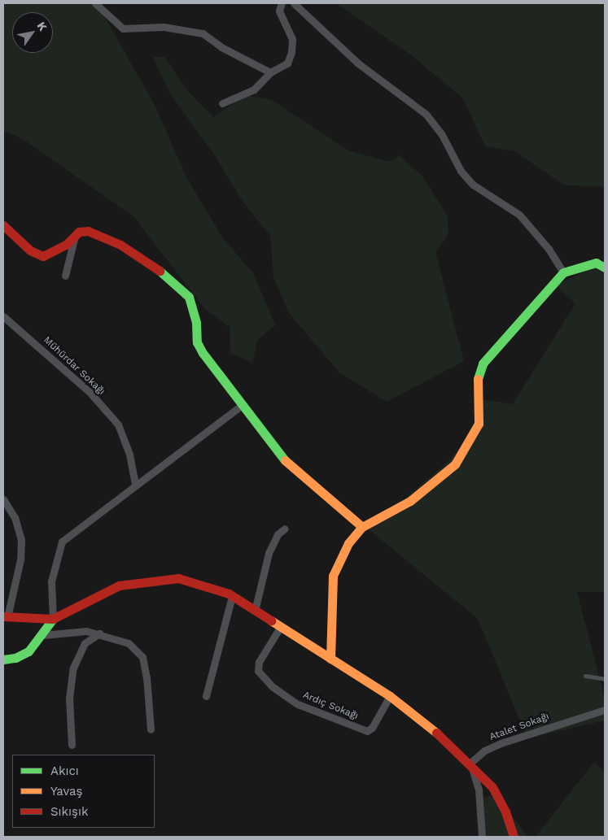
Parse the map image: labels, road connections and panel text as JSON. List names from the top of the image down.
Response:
{
  "streets": {
    "street": ["Mühürdar Sokağı", "Ardıç Sokağı", "Atalet Sokağı"]
  },
  "legend": ["Akıcı", "Yavaş", "Sıkışık"],
  "north": "top right"
}
